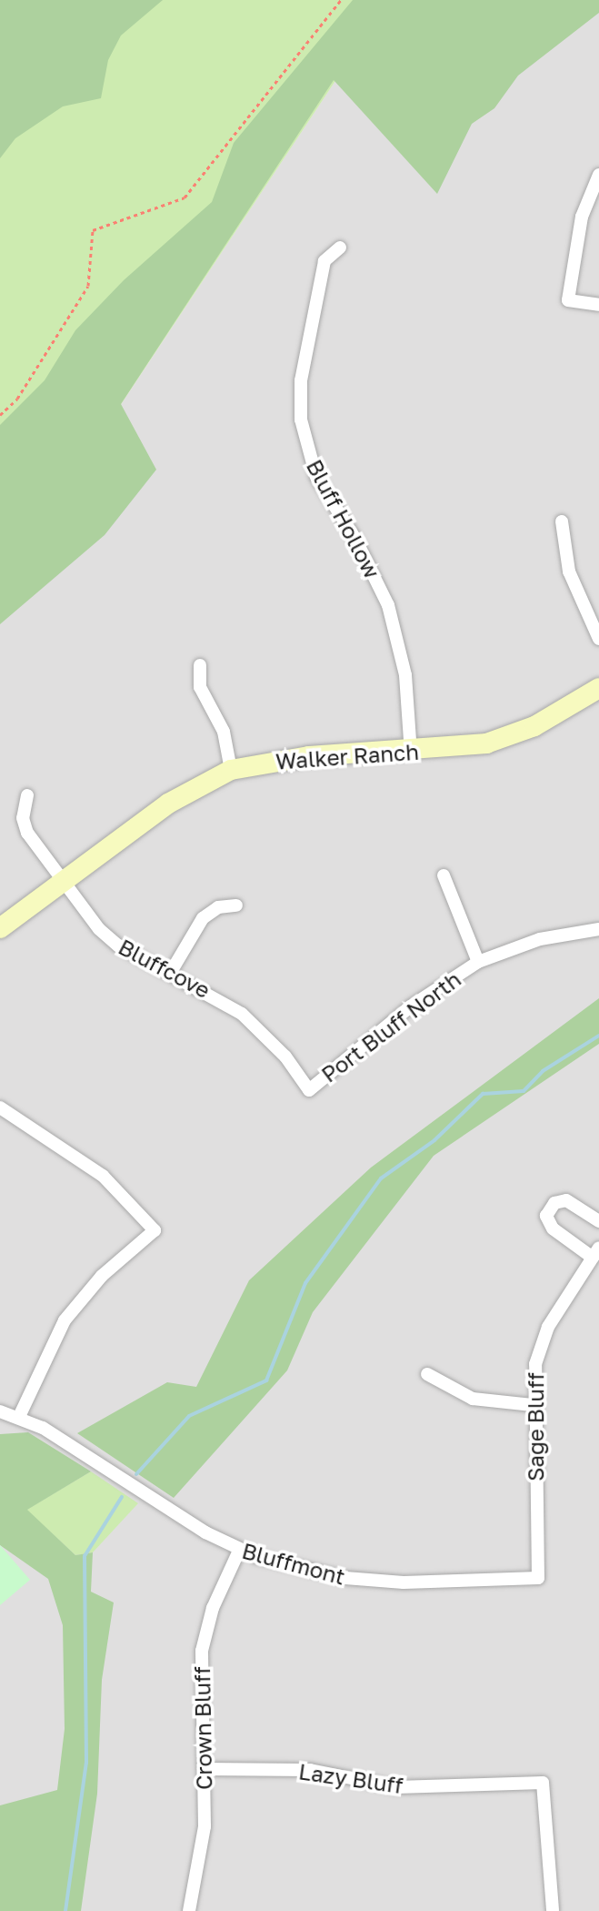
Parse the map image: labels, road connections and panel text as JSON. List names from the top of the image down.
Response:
{
  "streets": {
    "street": [
      "Bluff Hollow",
      "Walker Ranch",
      "Bluffcove",
      "Port Bluff North",
      "Sage Bluff",
      "Bluffmont",
      "Crown Bluff",
      "Lazy Bluff"
    ]
  },
  "crossings": [
    ["Bluff Hollow", "Walker Ranch"],
    ["Walker Ranch", "Bluffcove"],
    ["Bluffcove", "Port Bluff North"],
    ["Sage Bluff", "Bluffmont"],
    ["Bluffmont", "Crown Bluff"],
    ["Crown Bluff", "Lazy Bluff"]
  ]
}
